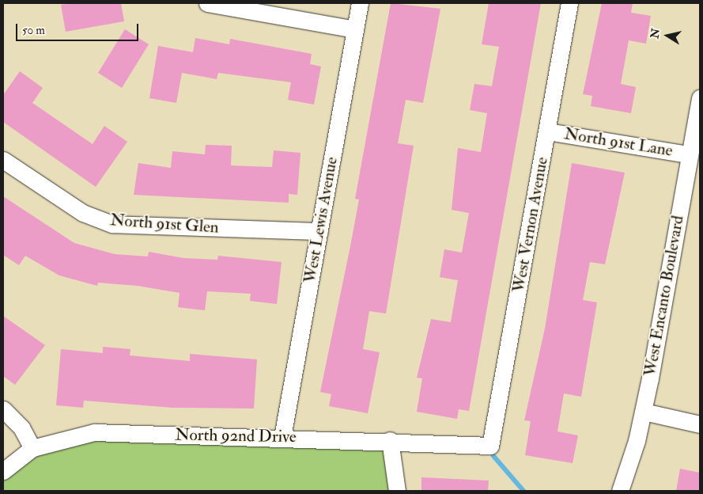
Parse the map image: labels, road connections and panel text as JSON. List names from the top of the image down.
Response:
{
  "streets": {
    "street": [
      "North 91st Lane",
      "West Lewis Avenue",
      "North 91st Glen",
      "West Vernon Avenue",
      "West Encanto Boulevard",
      "North 92nd Drive"
    ]
  },
  "crossings": [
    ["North 91st Lane", "West Vernon Avenue"],
    ["North 91st Lane", "West Encanto Boulevard"],
    ["West Lewis Avenue", "North 91st Glen"],
    ["West Lewis Avenue", "North 92nd Drive"],
    ["West Vernon Avenue", "North 92nd Drive"]
  ],
  "scale_bar": "50 m",
  "north": "left"
}
